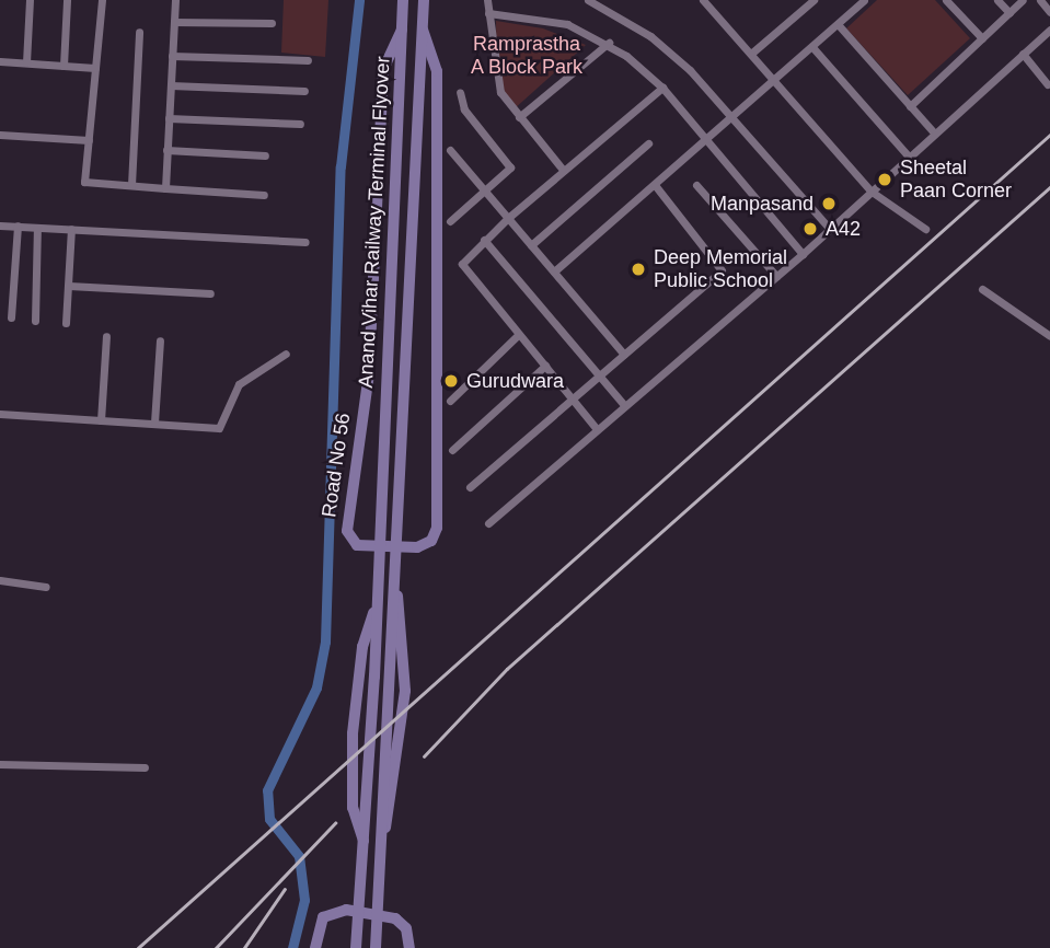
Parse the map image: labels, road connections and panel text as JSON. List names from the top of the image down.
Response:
{
  "streets": {
    "main road": ["Anand Vihar Railway Terminal Flyover", "Road No 56"]
  },
  "crossings": [
    ["Anand Vihar Railway Terminal Flyover", "Road No 56"]
  ],
  "parks": ["Ramprastha A Block Park"],
  "places": [
    "Sheetal Paan Corner",
    "Manpasand",
    "A42",
    "Deep Memorial Public School",
    "Gurudwara"
  ]
}
